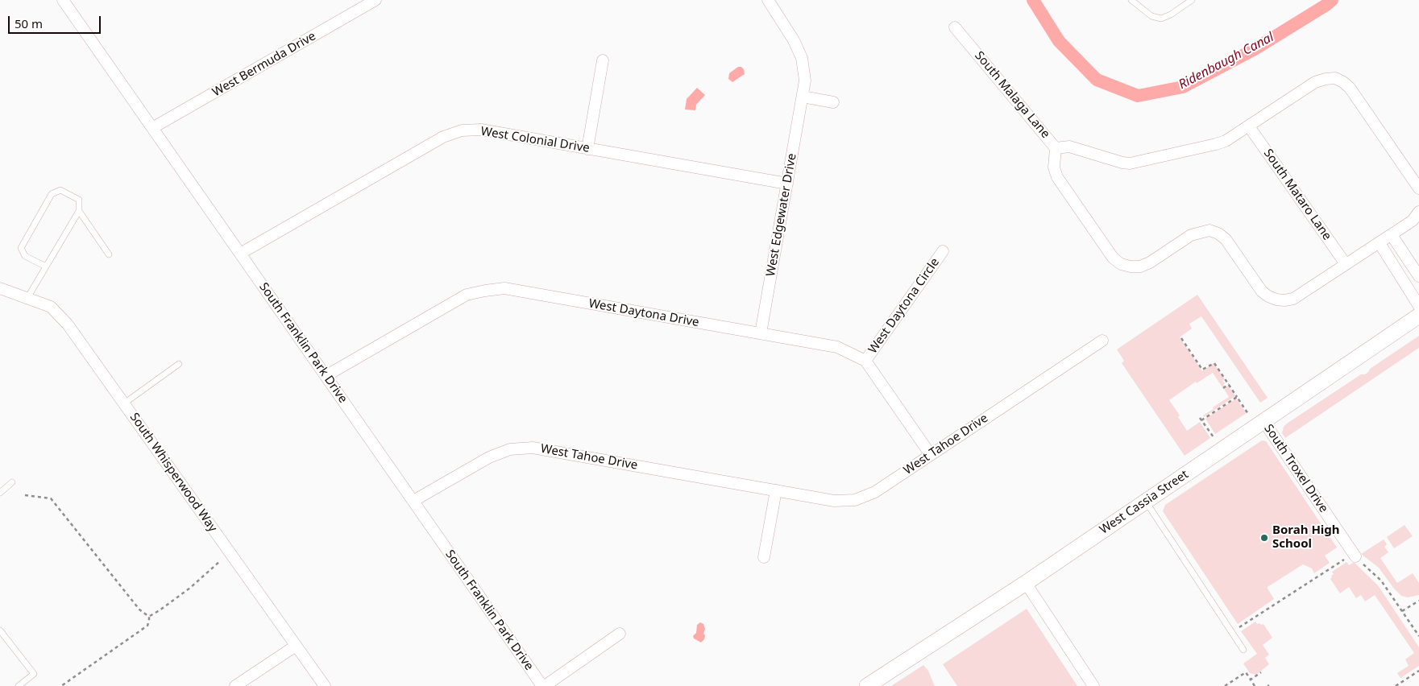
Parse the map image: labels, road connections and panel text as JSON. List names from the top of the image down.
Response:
{
  "streets": {
    "street": [
      "West Bermuda Drive",
      "South Malaga Lane",
      "West Colonial Drive",
      "South Mataro Lane",
      "West Edgewater Drive",
      "West Daytona Circle",
      "West Daytona Drive",
      "South Franklin Park Drive",
      "West Tahoe Drive",
      "South Troxel Drive",
      "South Whisperwood Way",
      "West Cassia Street"
    ]
  },
  "crossings": [
    ["West Bermuda Drive", "South Franklin Park Drive"],
    ["South Malaga Lane", "South Mataro Lane"],
    ["West Colonial Drive", "West Edgewater Drive"],
    ["West Colonial Drive", "South Franklin Park Drive"],
    ["West Edgewater Drive", "West Daytona Drive"],
    ["West Daytona Circle", "West Daytona Drive"],
    ["West Daytona Drive", "South Franklin Park Drive"],
    ["South Franklin Park Drive", "West Tahoe Drive"],
    ["South Troxel Drive", "West Cassia Street"]
  ],
  "water": ["Ridenbaugh Canal"],
  "places": ["Borah High School"],
  "scale_bar": "50 m"
}
